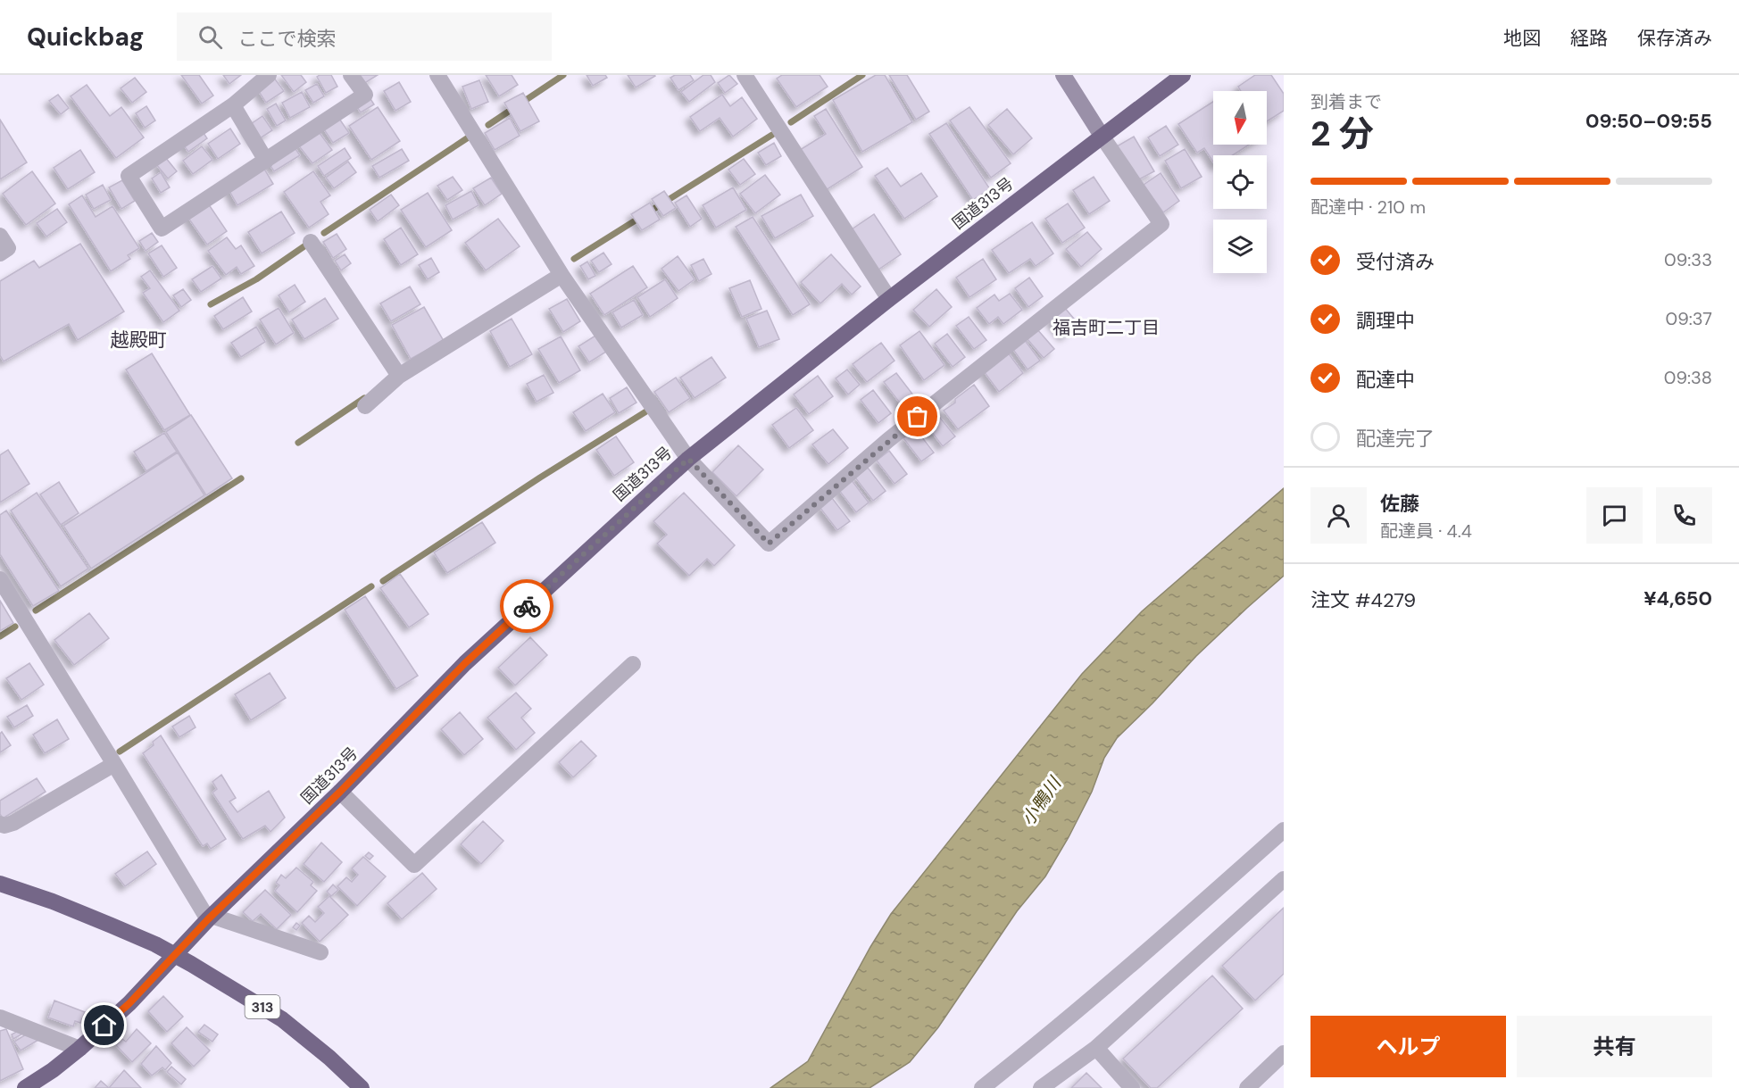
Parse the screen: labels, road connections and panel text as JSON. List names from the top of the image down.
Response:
{
  "streets": {
    "highway": ["国道313号", "313"]
  },
  "districts": ["福吉町二丁目", "越殿町"],
  "water": ["小鴨川"],
  "north": "bottom",
  "page": {
    "header": "Quickbag",
    "search": "ここで検索",
    "nav": ["地図", "経路", "保存済み"],
    "heading": ["2 分", "到着まで", "09:50–09:55"],
    "panel": [
      "佐藤",
      "配達員 · 4.4",
      "注文 #4279",
      "¥4,650"
    ],
    "bar": "配達中 · 210 m",
    "list": [
      ["受付済み", "09:33"],
      ["調理中", "09:37"],
      ["配達中", "09:38"],
      "配達完了"
    ],
    "buttons": ["ヘルプ", "共有"]
  }
}
